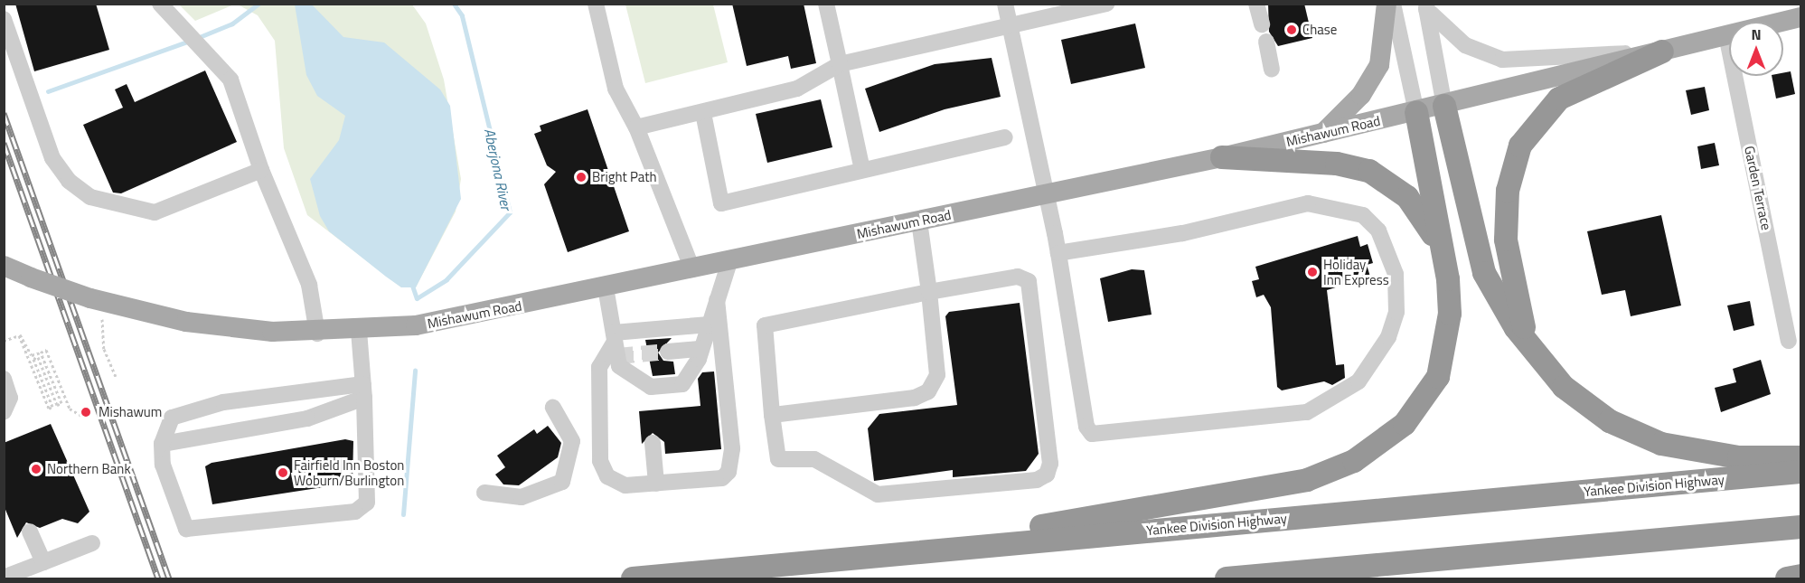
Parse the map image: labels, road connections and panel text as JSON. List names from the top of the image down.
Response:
{
  "streets": {
    "highway": ["Yankee Division Highway"],
    "main road": ["Mishawum Road"],
    "street": ["Garden Terrace"]
  },
  "crossings": [
    ["Mishawum Road", "Garden Terrace"]
  ],
  "water": ["Aberjona River"],
  "places": [
    "Chase",
    "Bright Path",
    "Holiday Inn Express",
    "Mishawum",
    "Northern Bank",
    "Fairfield Inn Boston Woburn/Burlington"
  ],
  "north": "top"
}
